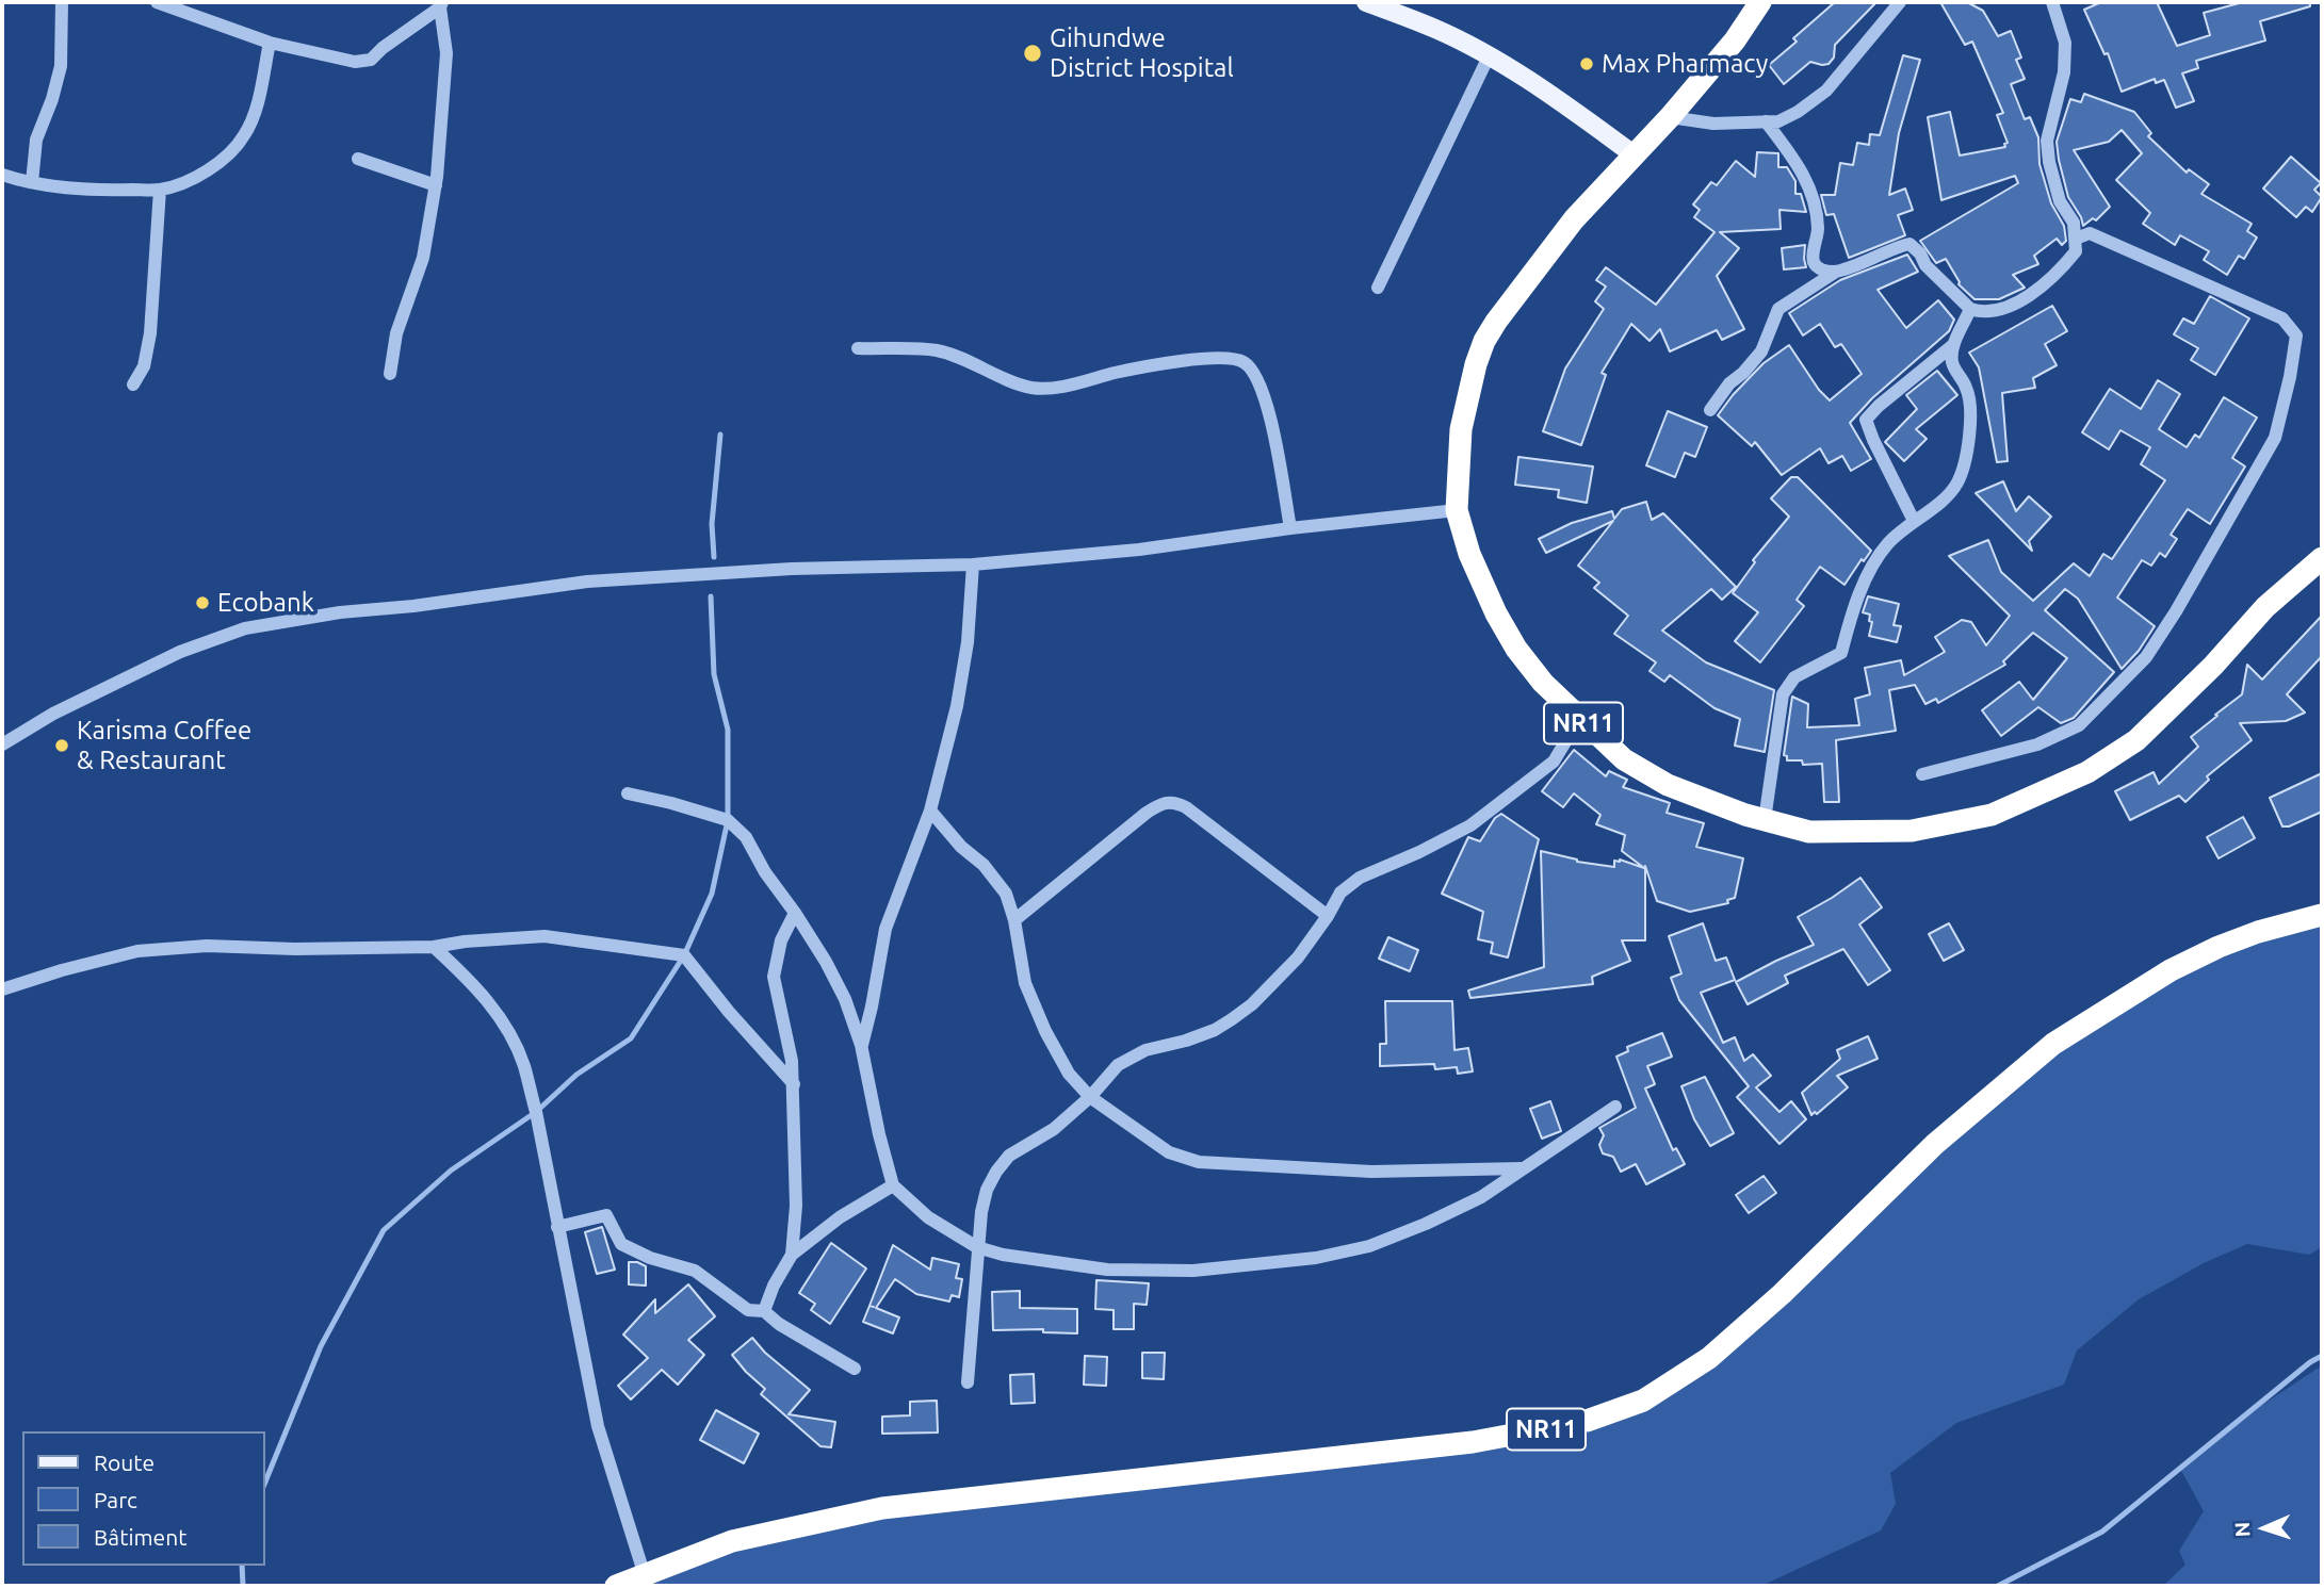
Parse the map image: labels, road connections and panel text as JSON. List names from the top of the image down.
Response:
{
  "streets": {
    "highway": ["NR11"]
  },
  "places": [
    "Gihundwe District Hospital",
    "Max Pharmacy",
    "Ecobank",
    "Karisma Coffee & Restaurant"
  ],
  "legend": ["Route", "Parc", "Bâtiment"],
  "north": "left"
}
